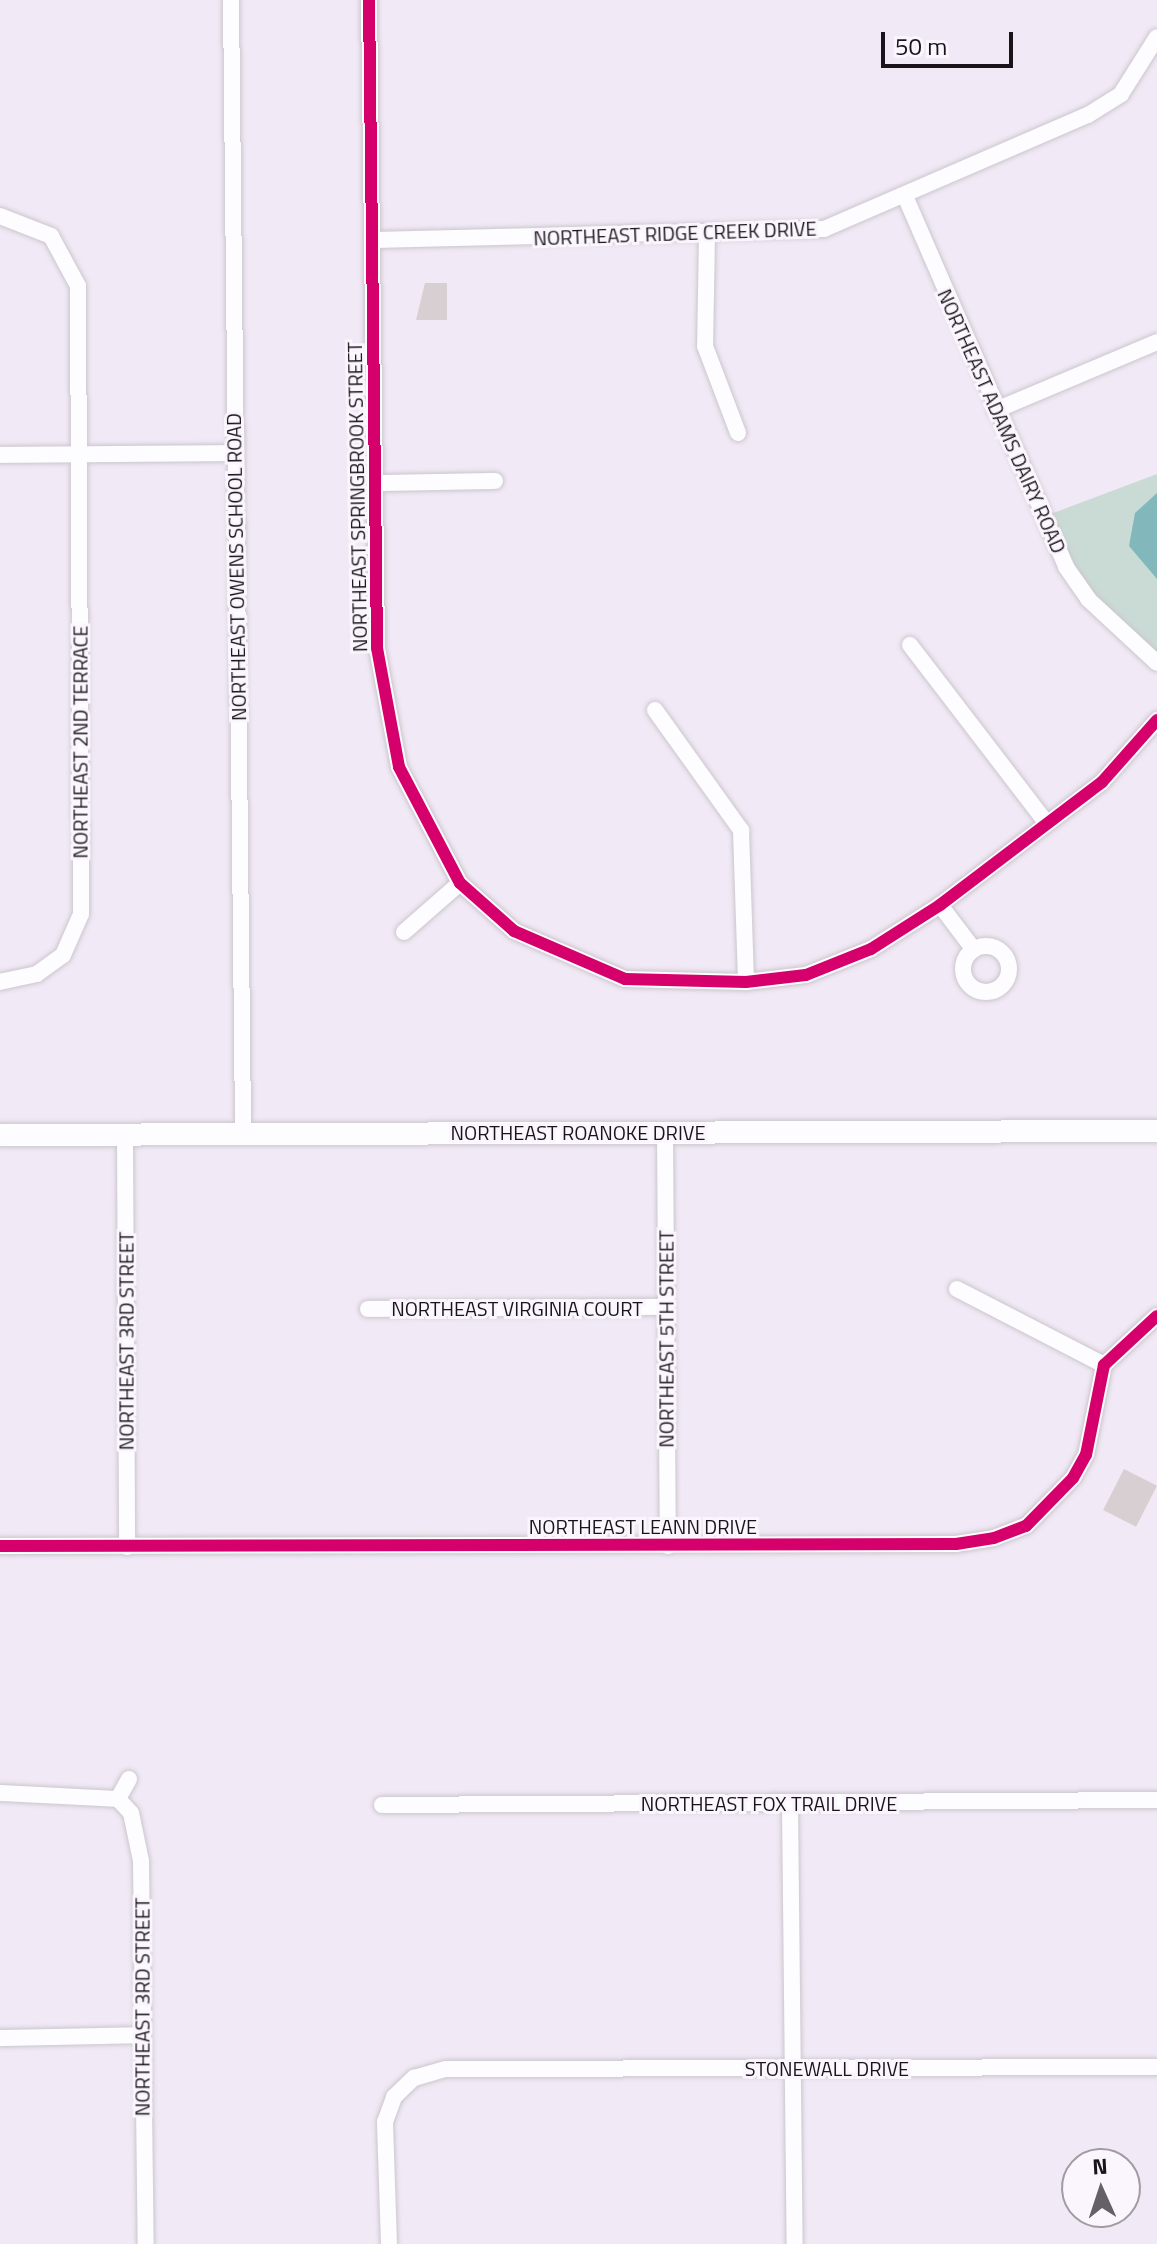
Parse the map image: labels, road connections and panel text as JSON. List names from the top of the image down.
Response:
{
  "streets": {
    "street": [
      "NORTHEAST RIDGE CREEK DRIVE",
      "NORTHEAST ADAMS DAIRY ROAD",
      "NORTHEAST SPRINGBROOK STREET",
      "NORTHEAST OWENS SCHOOL ROAD",
      "NORTHEAST 2ND TERRACE",
      "NORTHEAST ROANOKE DRIVE",
      "NORTHEAST VIRGINIA COURT",
      "NORTHEAST 5TH STREET",
      "NORTHEAST 3RD STREET",
      "NORTHEAST LEANN DRIVE",
      "NORTHEAST FOX TRAIL DRIVE",
      "STONEWALL DRIVE"
    ]
  },
  "crossings": [
    ["NORTHEAST RIDGE CREEK DRIVE", "NORTHEAST ADAMS DAIRY ROAD"],
    ["NORTHEAST RIDGE CREEK DRIVE", "NORTHEAST SPRINGBROOK STREET"],
    ["NORTHEAST OWENS SCHOOL ROAD", "NORTHEAST ROANOKE DRIVE"],
    ["NORTHEAST ROANOKE DRIVE", "NORTHEAST 5TH STREET"],
    ["NORTHEAST ROANOKE DRIVE", "NORTHEAST 3RD STREET"],
    ["NORTHEAST VIRGINIA COURT", "NORTHEAST 5TH STREET"],
    ["NORTHEAST 5TH STREET", "NORTHEAST LEANN DRIVE"],
    ["NORTHEAST 3RD STREET", "NORTHEAST LEANN DRIVE"]
  ],
  "scale_bar": "50 m",
  "north": "top"
}
